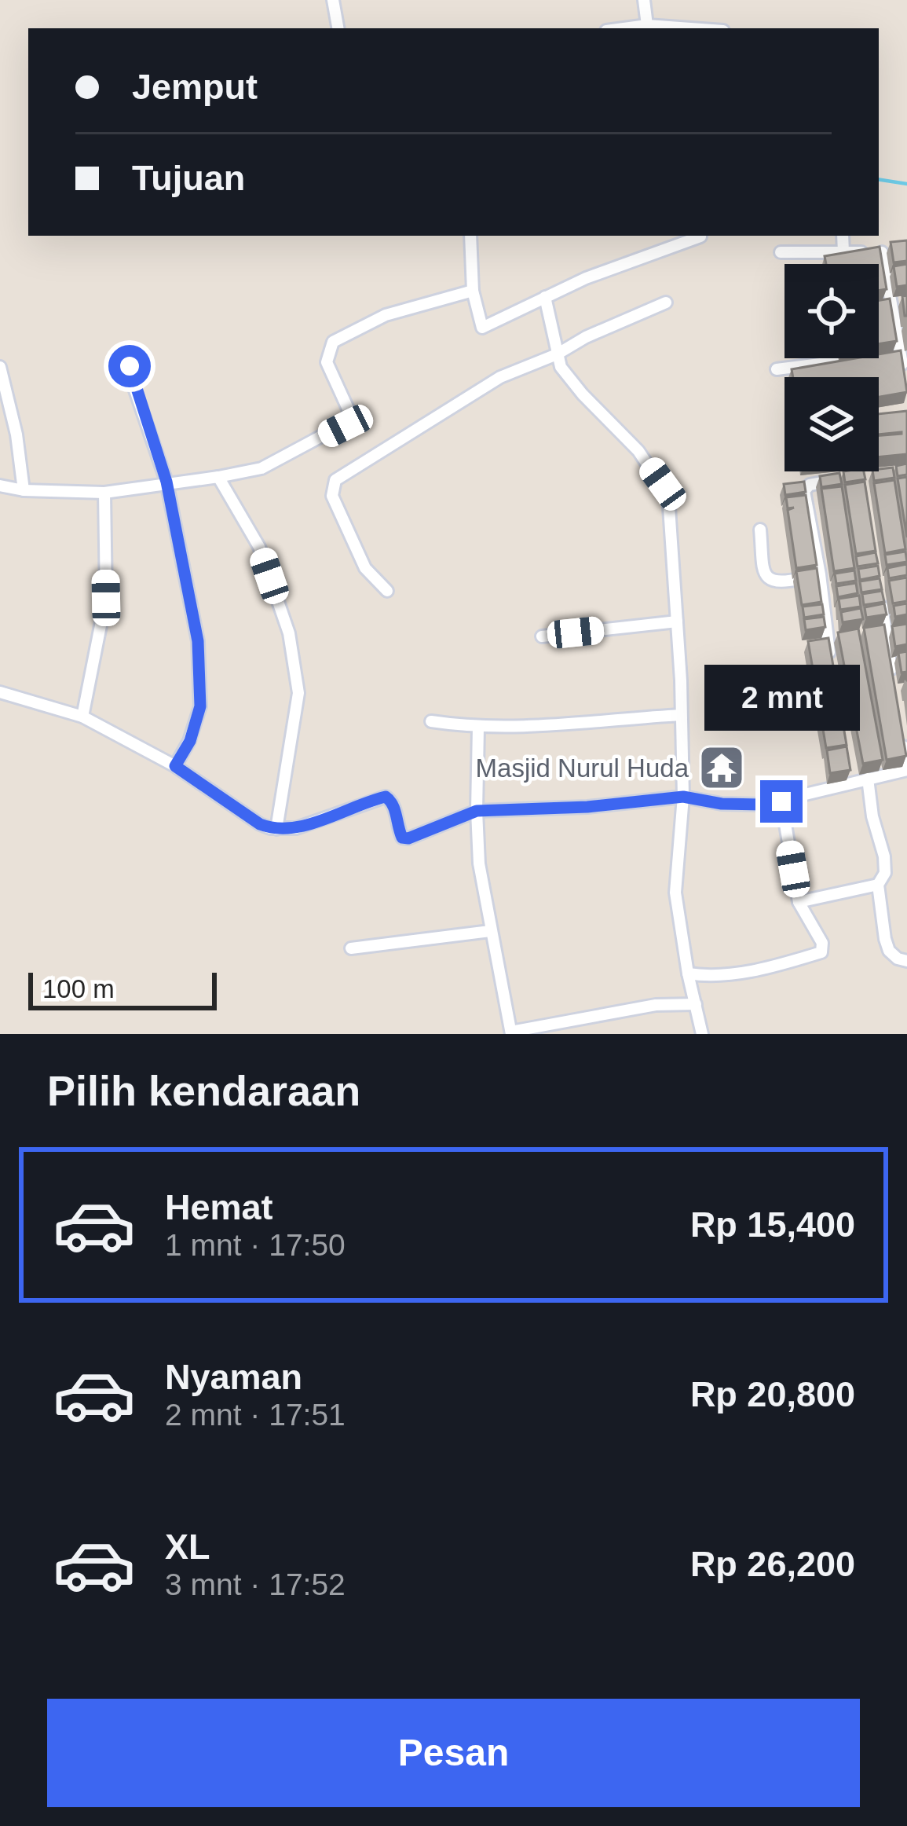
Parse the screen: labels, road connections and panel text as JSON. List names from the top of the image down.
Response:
{
  "places": {
    "temple": ["Masjid Nurul Huda"]
  },
  "scale_bar": "100 m",
  "page": {
    "banner": ["Jemput", "Tujuan"],
    "bubble": "2 mnt",
    "scale": "100 m",
    "heading": "Pilih kendaraan",
    "list": [
      {
        "name": "Hemat",
        "note": "1 mnt · 17:50",
        "value": "Rp 15,400"
      },
      {
        "name": "Nyaman",
        "note": "2 mnt · 17:51",
        "value": "Rp 20,800"
      },
      {
        "name": "XL",
        "note": "3 mnt · 17:52",
        "value": "Rp 26,200"
      }
    ],
    "buttons": "Pesan"
  }
}
